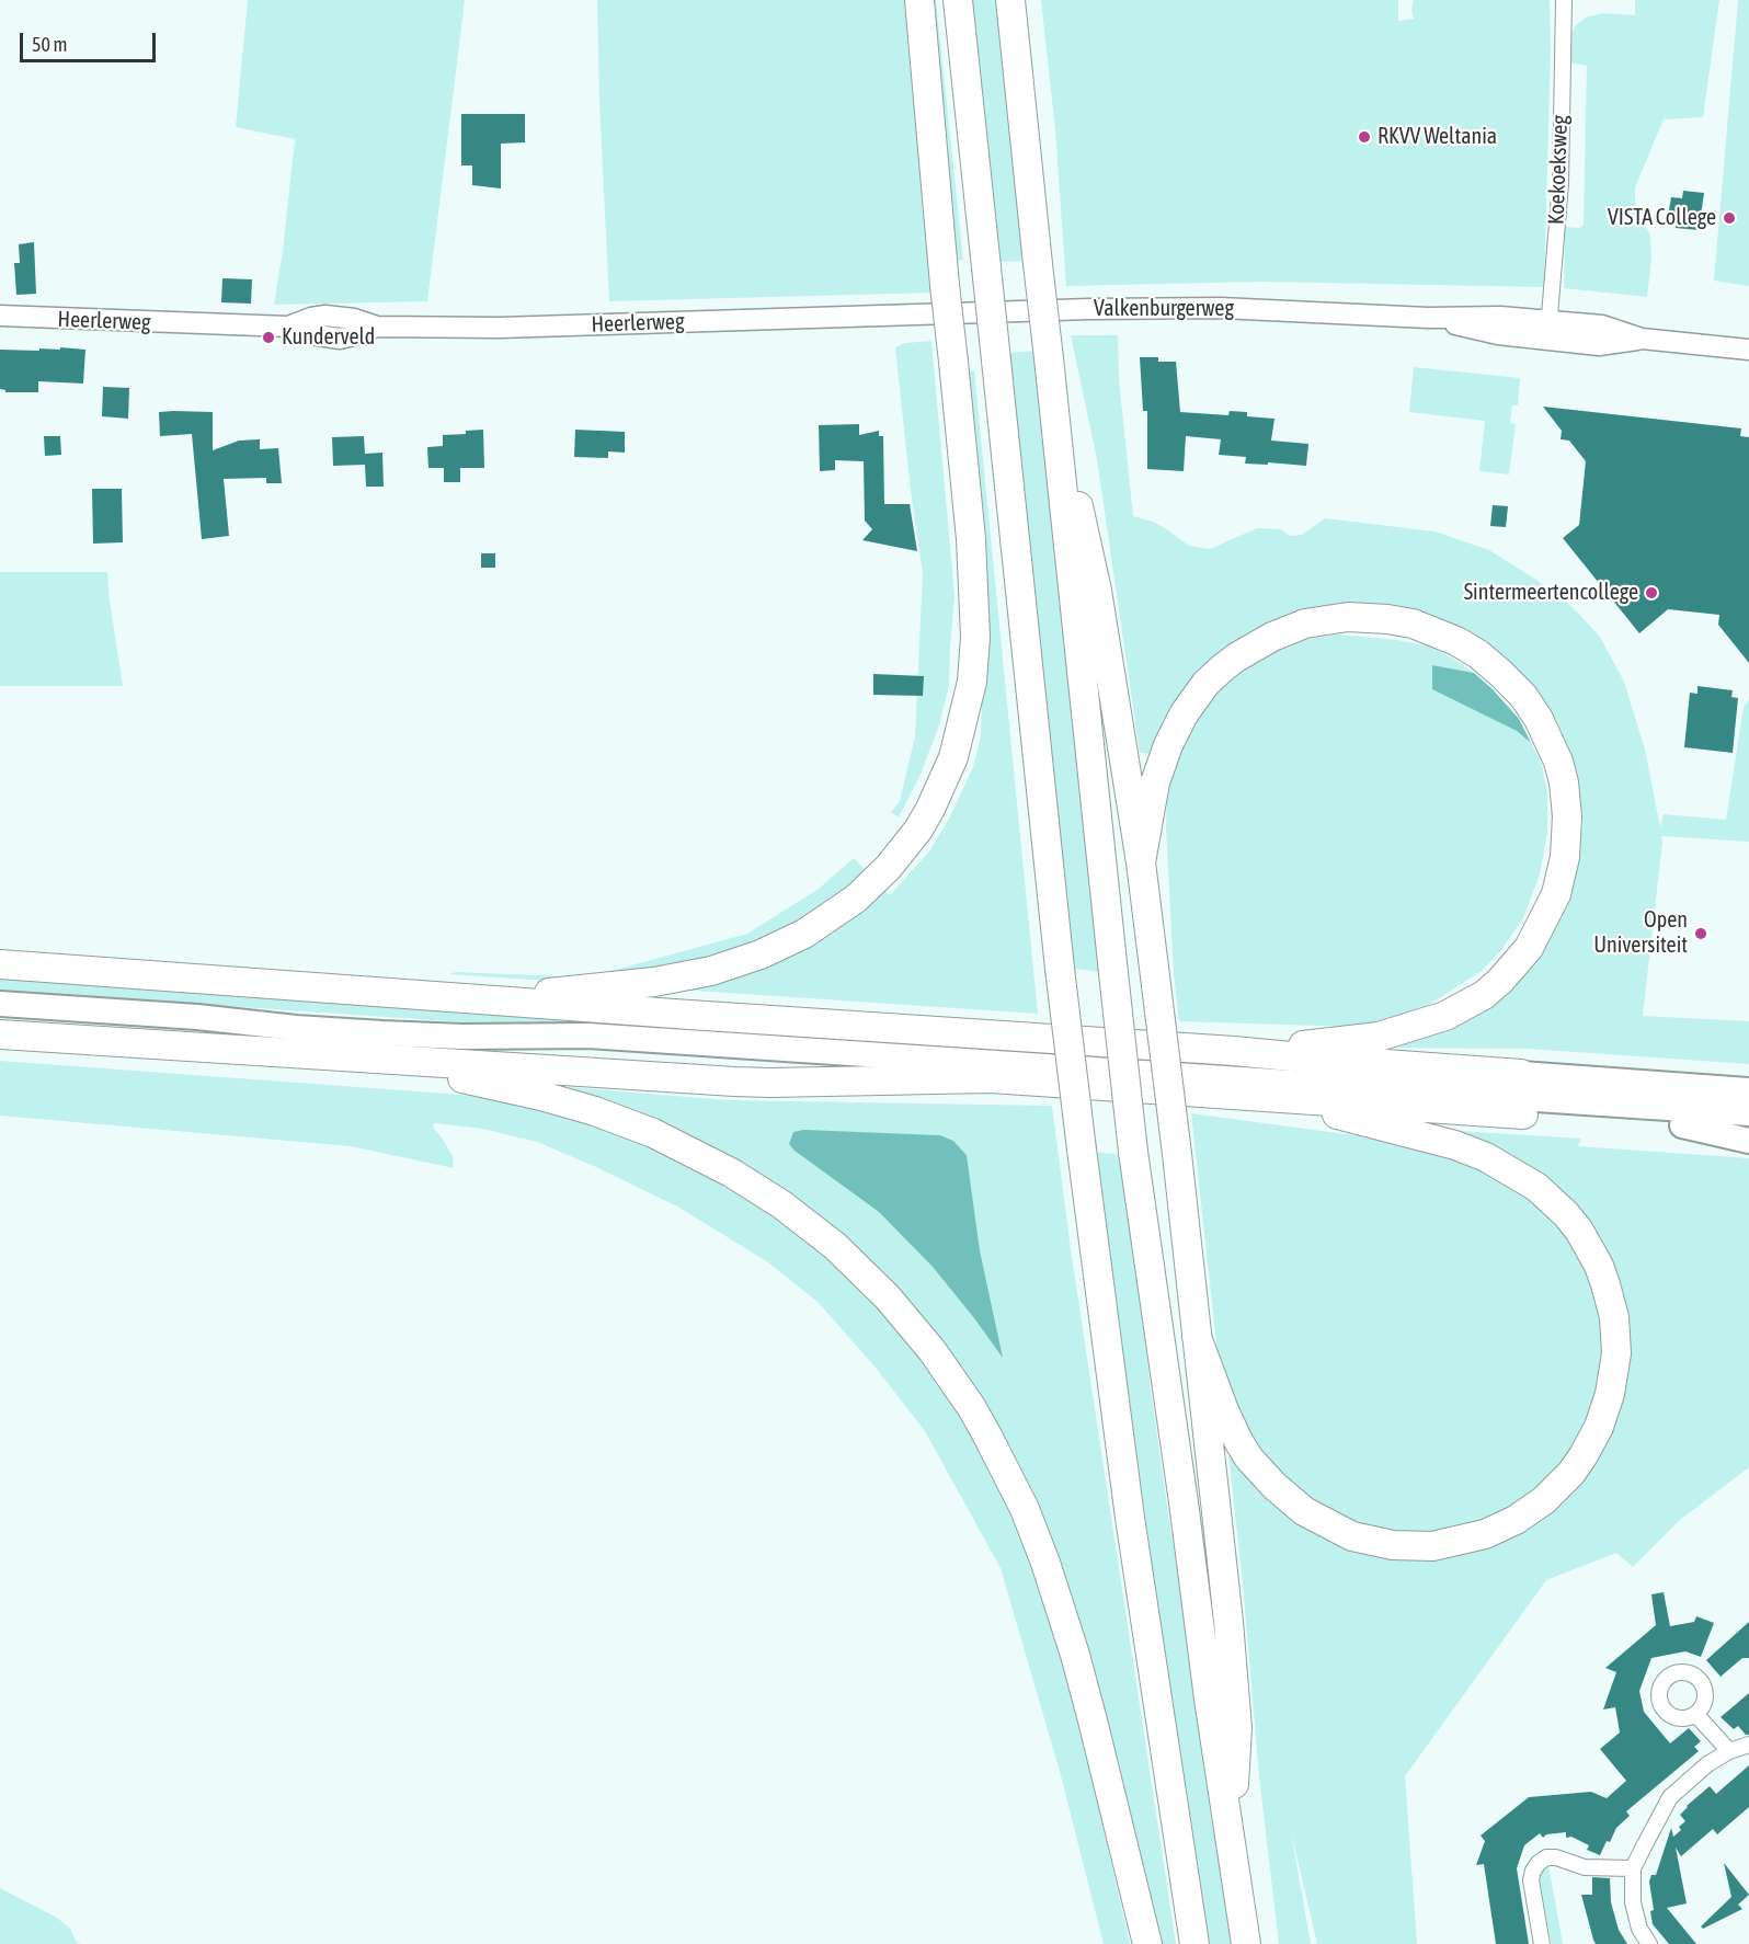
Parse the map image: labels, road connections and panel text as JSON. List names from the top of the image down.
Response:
{
  "streets": {
    "street": ["Koekoeksweg", "Valkenburgerweg", "Heerlerweg"]
  },
  "crossings": [
    ["Koekoeksweg", "Valkenburgerweg"],
    ["Valkenburgerweg", "Heerlerweg"]
  ],
  "places": [
    "RKVV Weltania",
    "VISTA College",
    "Kunderveld",
    "Sintermeertencollege",
    "Open Universiteit"
  ],
  "scale_bar": "50 m"
}
